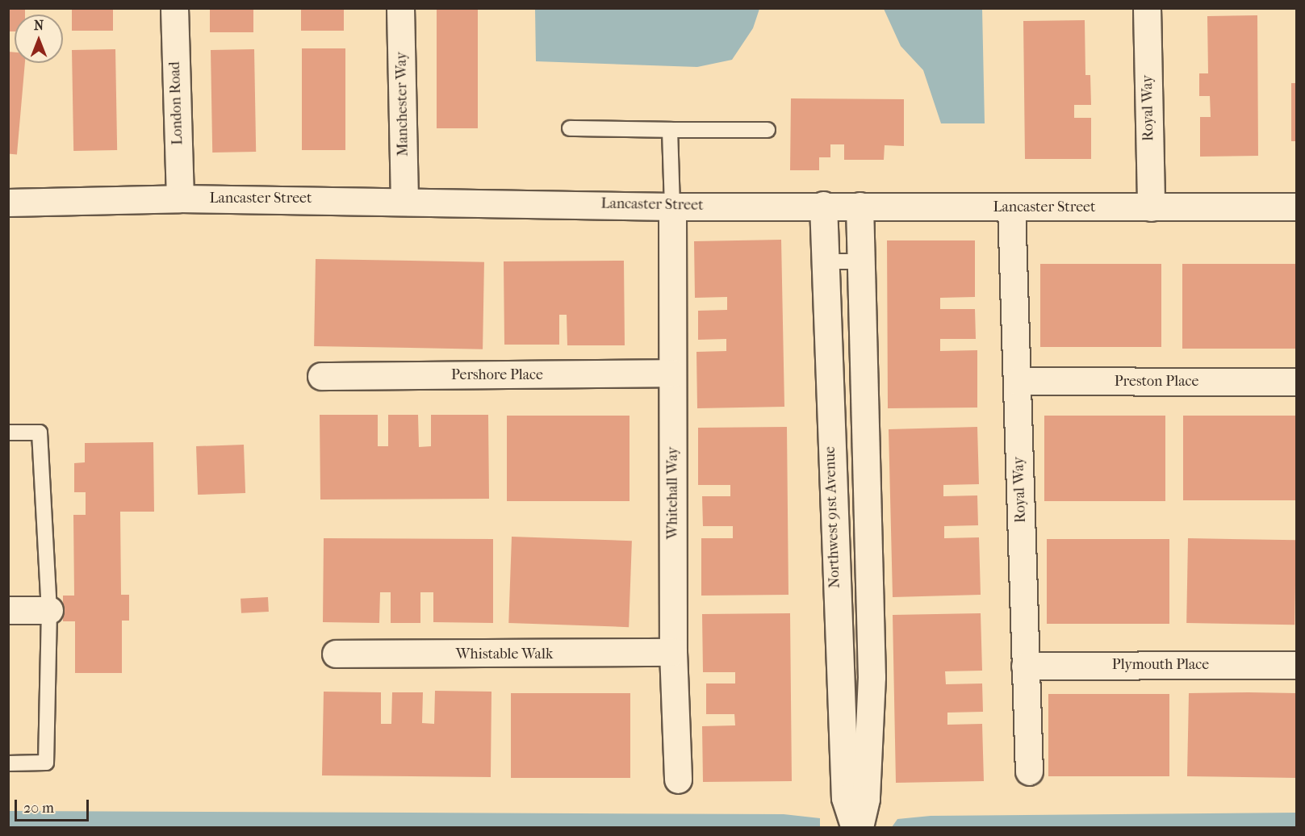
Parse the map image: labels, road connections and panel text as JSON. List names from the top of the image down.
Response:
{
  "streets": {
    "street": [
      "London Road",
      "Manchester Way",
      "Royal Way",
      "Lancaster Street",
      "Pershore Place",
      "Preston Place",
      "Whitehall Way",
      "Northwest 91st Avenue",
      "Whistable Walk",
      "Plymouth Place"
    ]
  },
  "crossings": [
    ["London Road", "Lancaster Street"],
    ["Manchester Way", "Lancaster Street"],
    ["Royal Way", "Lancaster Street"],
    ["Royal Way", "Preston Place"],
    ["Royal Way", "Plymouth Place"],
    ["Lancaster Street", "Whitehall Way"],
    ["Lancaster Street", "Northwest 91st Avenue"],
    ["Pershore Place", "Whitehall Way"],
    ["Whitehall Way", "Whistable Walk"]
  ],
  "scale_bar": "20 m",
  "north": "top"
}
